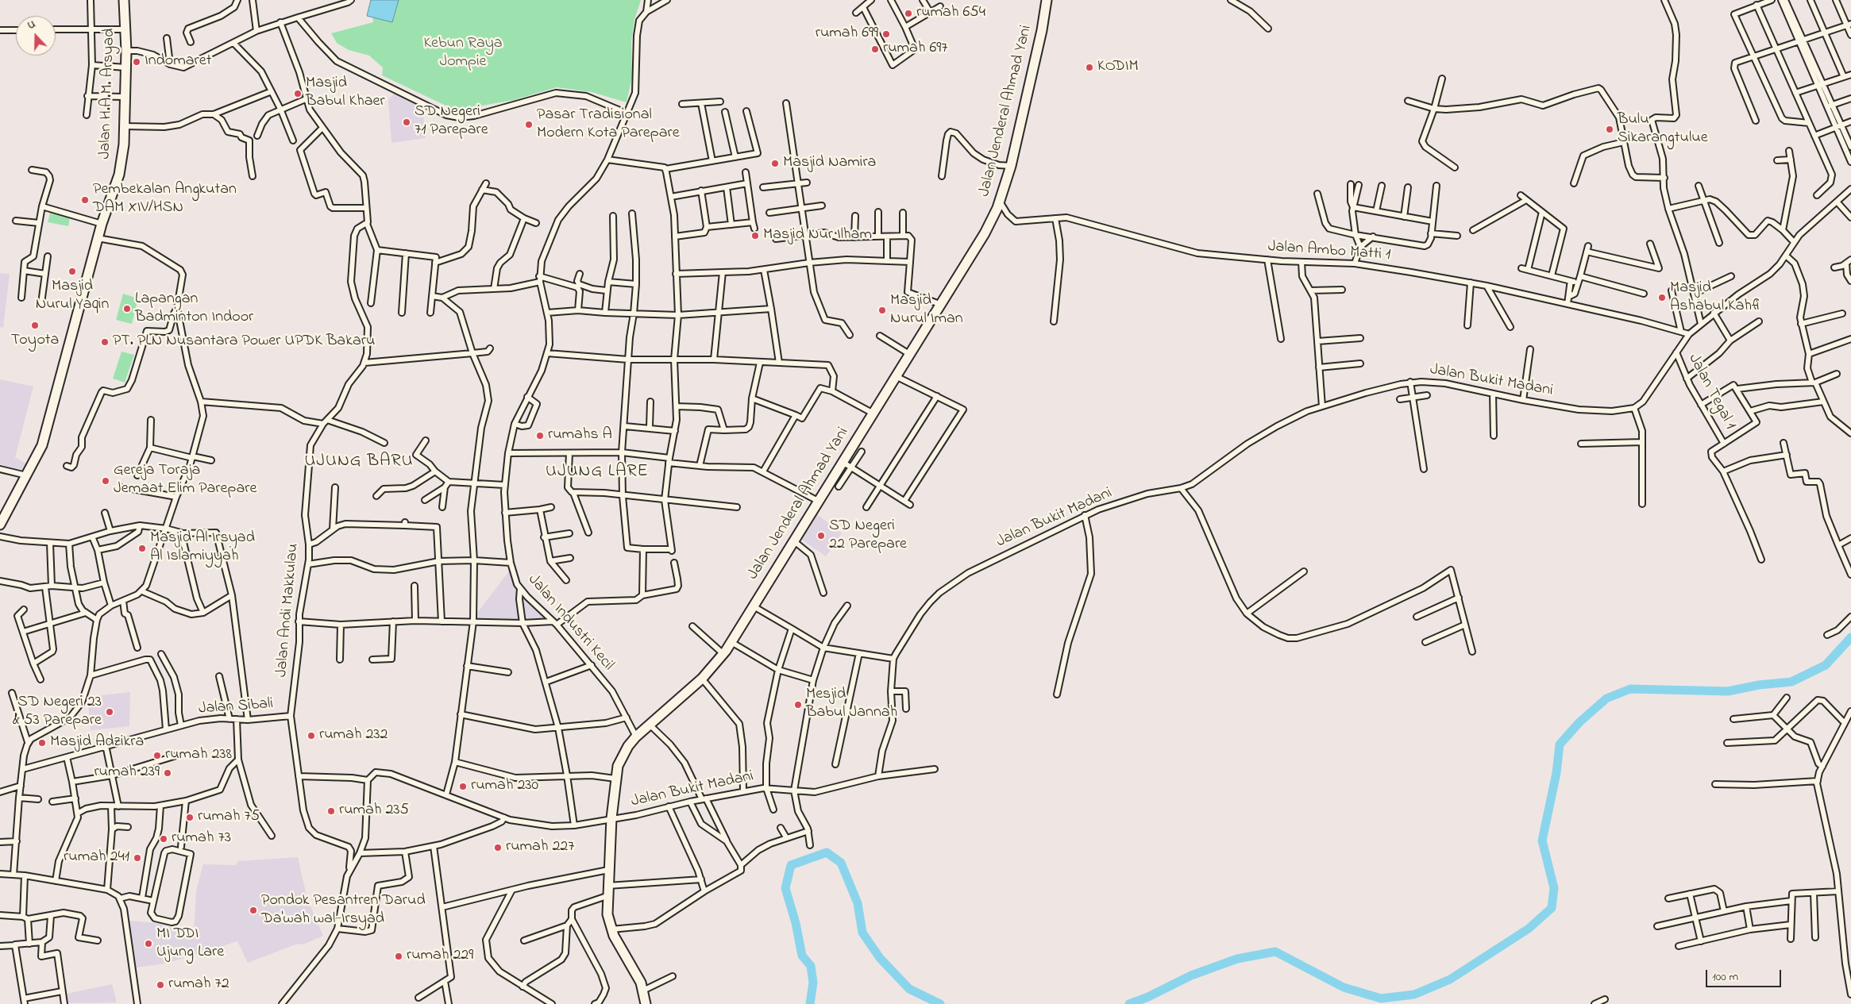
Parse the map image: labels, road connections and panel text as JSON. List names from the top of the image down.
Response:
{
  "streets": {
    "highway": ["Jalan H.A.M. Arsyad", "Jalan Jenderal Ahmad Yani"],
    "street": [
      "Jalan Ambo Matti 1",
      "Jalan Bukit Madani",
      "Jalan Tegal 1",
      "Jalan Andi Makkulau",
      "Jalan Industri Kecil",
      "Jalan Sibali"
    ]
  },
  "crossings": [
    ["Jalan Jenderal Ahmad Yani", "Jalan Ambo Matti 1"],
    ["Jalan Jenderal Ahmad Yani", "Jalan Bukit Madani"],
    ["Jalan Jenderal Ahmad Yani", "Jalan Industri Kecil"],
    ["Jalan Andi Makkulau", "Jalan Sibali"]
  ],
  "districts": ["UJUNG BARU", "UJUNG LARE"],
  "parks": ["Kebun Raya Jompie"],
  "places": [
    "rumah 654",
    "rumah 699",
    "rumah 697",
    "Indomaret",
    "KODIM",
    "Masjid Babul Khaer",
    "SD Negeri 71 Parepare",
    "Pasar Tradisional Modern Kota Parepare",
    "Bulu Sikarangtulue",
    "Masjid Namira",
    "Pembekalan Angkutan DAM XIV/HSN",
    "Masjid Nur Ilham",
    "Masjid Nurul Yaqin",
    "Masjid Ashabul Kahfi",
    "Lapangan Badminton Indoor",
    "Masjid Nurul Iman",
    "Toyota",
    "PT. PLN Nusantara Power UPDK Bakaru",
    "rumahs A",
    "Gereja Toraja Jemaat Elim Parepare",
    "SD Negeri 22 Parepare",
    "Masjid Al Irsyad Al Islamiyyah",
    "Mesjid Babul Jannah",
    "SD Negeri 23 & 53 Parepare",
    "rumah 232",
    "Masjid Adzikra",
    "rumah 238",
    "rumah 239",
    "rumah 230",
    "rumah 235",
    "rumah 75",
    "rumah 73",
    "rumah 227",
    "rumah 241",
    "Pondok Pesantren Darud Da'wah wal-Irsyad",
    "MI DDI Ujung Lare",
    "rumah 229",
    "rumah 72"
  ],
  "scale_bar": "100 m",
  "north": "top"
}
